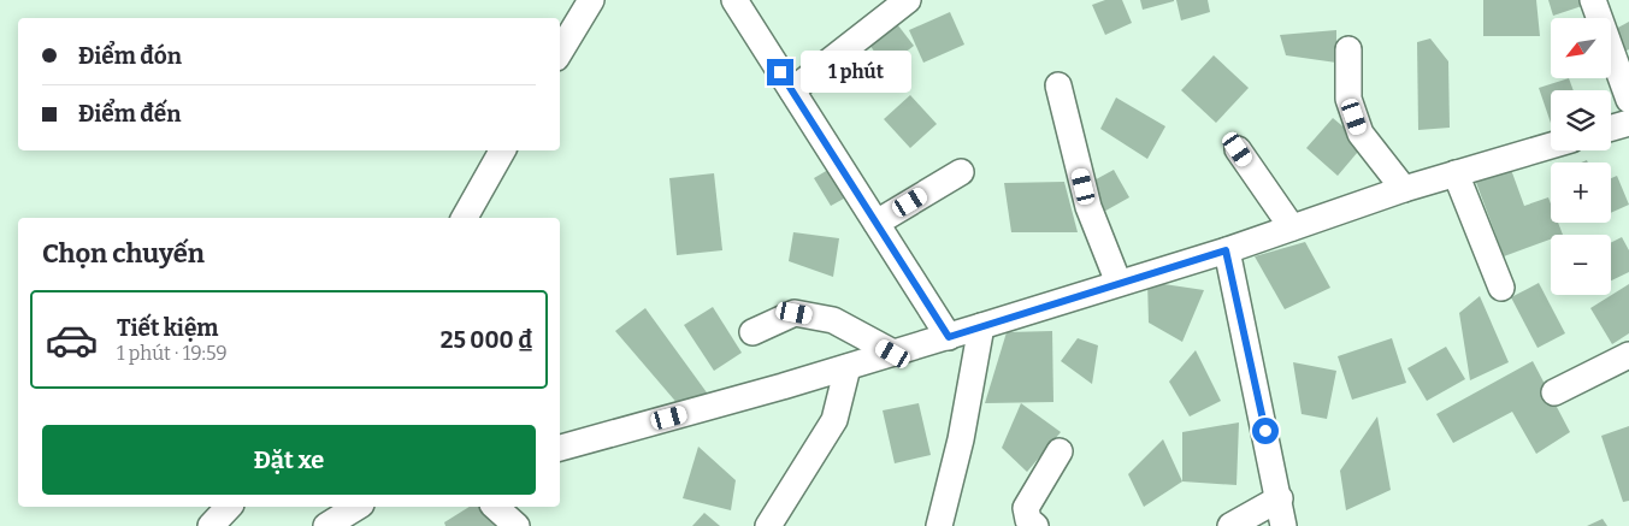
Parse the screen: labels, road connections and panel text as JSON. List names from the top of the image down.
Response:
{
  "north": "bottom left",
  "page": {
    "map_buttons": ["+", "−"],
    "banner": ["Điểm đón", "Điểm đến"],
    "bubble": "1 phút",
    "heading": "Chọn chuyến",
    "list": [
      {
        "name": "Tiết kiệm",
        "note": "1 phút · 19:59",
        "value": "25 000 ₫"
      }
    ],
    "buttons": "Đặt xe"
  }
}
